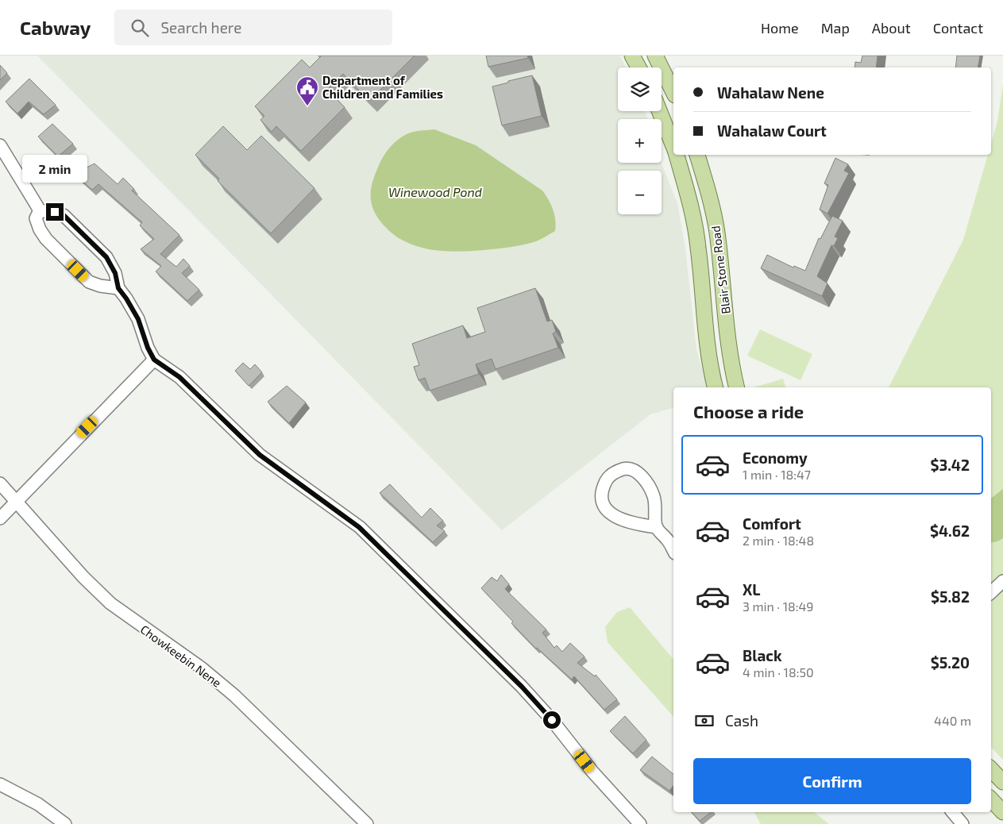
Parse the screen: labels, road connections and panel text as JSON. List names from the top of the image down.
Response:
{
  "streets": {
    "main road": ["Blair Stone Road"],
    "street": ["Chowkeebin Nene"]
  },
  "water": ["Winewood Pond"],
  "places": {
    "public building": ["Department of Children and Families"]
  },
  "page": {
    "header": "Cabway",
    "search": "Search here",
    "nav": [
      "Home",
      "Map",
      "About",
      "Contact"
    ],
    "map_buttons": ["+", "−"],
    "banner": ["Wahalaw Nene", "Wahalaw Court"],
    "bubble": "2 min",
    "heading": "Choose a ride",
    "list": [
      {
        "name": "Economy",
        "note": "1 min · 18:47",
        "value": "$3.42"
      },
      {
        "name": "Comfort",
        "note": "2 min · 18:48",
        "value": "$4.62"
      },
      {
        "name": "XL",
        "note": "3 min · 18:49",
        "value": "$5.82"
      },
      {
        "name": "Black",
        "note": "4 min · 18:50",
        "value": "$5.20"
      }
    ],
    "pay": ["Cash", "440 m"],
    "buttons": "Confirm"
  }
}
